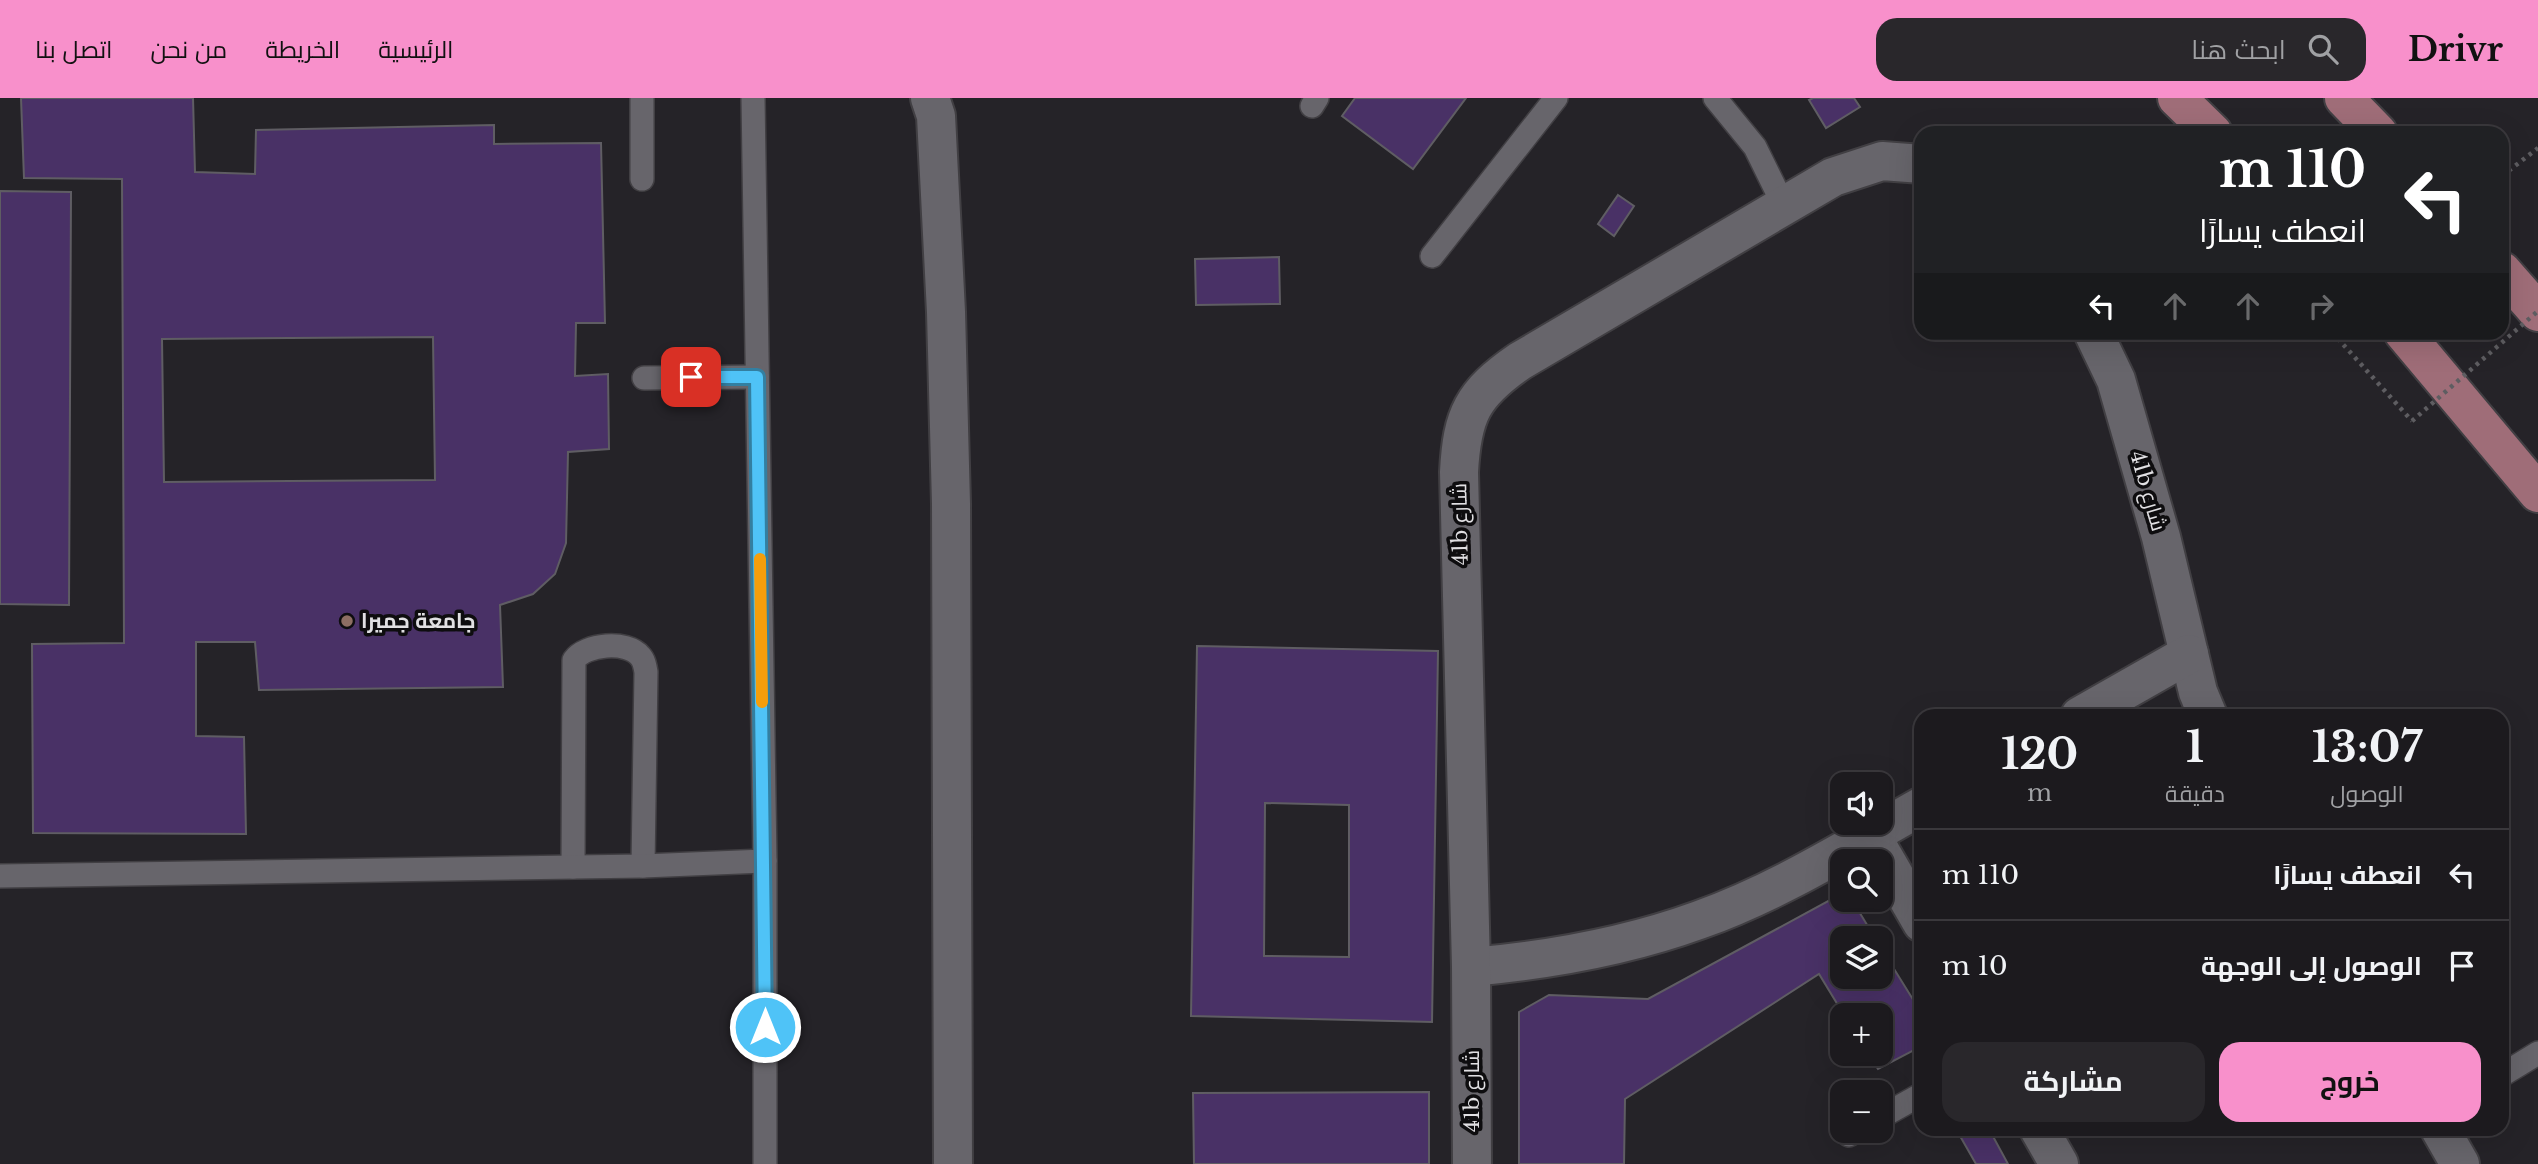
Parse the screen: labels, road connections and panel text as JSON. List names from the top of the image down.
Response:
{
  "streets": {
    "street": ["41b شارع"]
  },
  "places": ["جامعة جميرا"],
  "page": {
    "header": "Drivr",
    "search": "ابحث هنا",
    "nav": [
      "الرئيسية",
      "الخريطة",
      "من نحن",
      "اتصل بنا"
    ],
    "turn": ["110 m", "انعطف يسارًا"],
    "eta": [
      "13:07",
      "الوصول",
      "1",
      "دقيقة",
      "120",
      "m"
    ],
    "map_buttons": ["+", "−"],
    "list": [
      {
        "name": "انعطف يسارًا",
        "value": "110 m"
      },
      {
        "name": "الوصول إلى الوجهة",
        "value": "10 m"
      }
    ],
    "buttons": ["خروج", "مشاركة"]
  }
}
